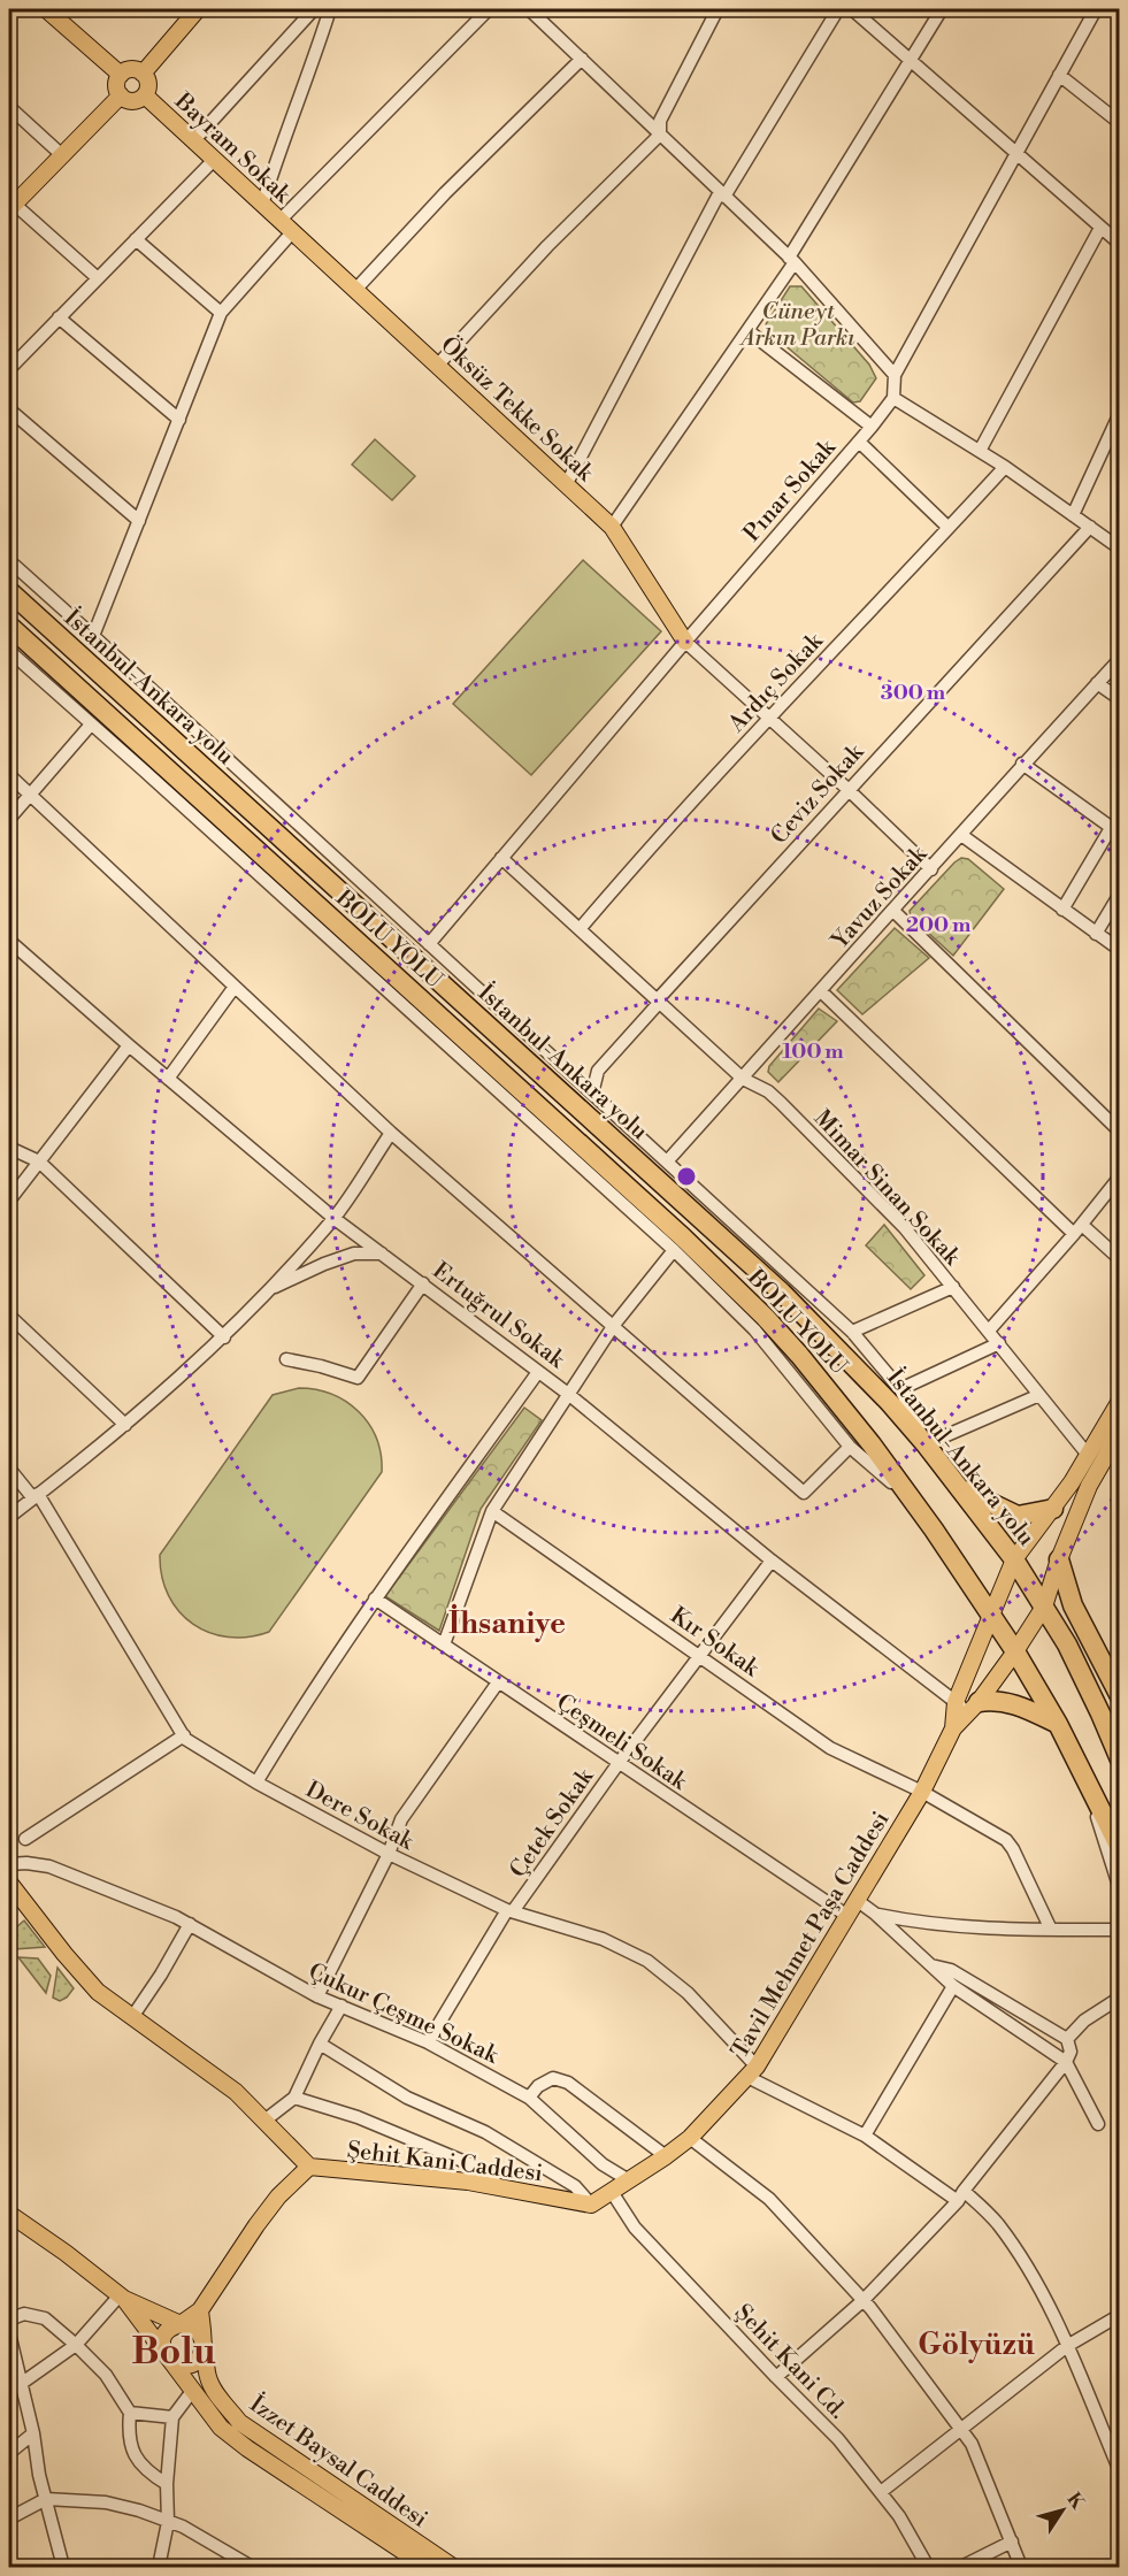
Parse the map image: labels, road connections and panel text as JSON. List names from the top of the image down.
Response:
{
  "streets": {
    "highway": ["İstanbul-Ankara yolu", "BOLU YOLU"],
    "main road": [
      "Bayram Sokak",
      "Öksüz Tekke Sokak",
      "Tavil Mehmet Paşa Caddesi",
      "Şehit Kani Caddesi",
      "İzzet Baysal Caddesi"
    ],
    "street": [
      "Pınar Sokak",
      "Ardıç Sokak",
      "Ceviz Sokak",
      "Yavuz Sokak",
      "Mimar Sinan Sokak",
      "Ertuğrul Sokak",
      "Kır Sokak",
      "Çeşmeli Sokak",
      "Dere Sokak",
      "Çetek Sokak",
      "Çukur Çeşme Sokak",
      "Şehit Kani Cd."
    ]
  },
  "crossings": [
    ["Bayram Sokak", "Öksüz Tekke Sokak"],
    ["Öksüz Tekke Sokak", "Pınar Sokak"],
    ["Pınar Sokak", "Mimar Sinan Sokak"],
    ["Ardıç Sokak", "Mimar Sinan Sokak"],
    ["Ceviz Sokak", "Mimar Sinan Sokak"],
    ["Yavuz Sokak", "Mimar Sinan Sokak"],
    ["Ertuğrul Sokak", "Çetek Sokak"],
    ["Kır Sokak", "Çetek Sokak"],
    ["Kır Sokak", "Tavil Mehmet Paşa Caddesi"],
    ["Çeşmeli Sokak", "Çetek Sokak"],
    ["Çeşmeli Sokak", "Tavil Mehmet Paşa Caddesi"],
    ["Dere Sokak", "Çetek Sokak"],
    ["Dere Sokak", "Tavil Mehmet Paşa Caddesi"],
    ["Çetek Sokak", "Çukur Çeşme Sokak"],
    ["Tavil Mehmet Paşa Caddesi", "Çukur Çeşme Sokak"],
    ["Tavil Mehmet Paşa Caddesi", "Şehit Kani Cd."]
  ],
  "districts": ["İhsaniye", "Gölyüzü", "Bolu"],
  "parks": ["Cüneyt Arkın Parkı"],
  "north": "top right",
  "rings": ["300 m", "200 m", "100 m"]
}
